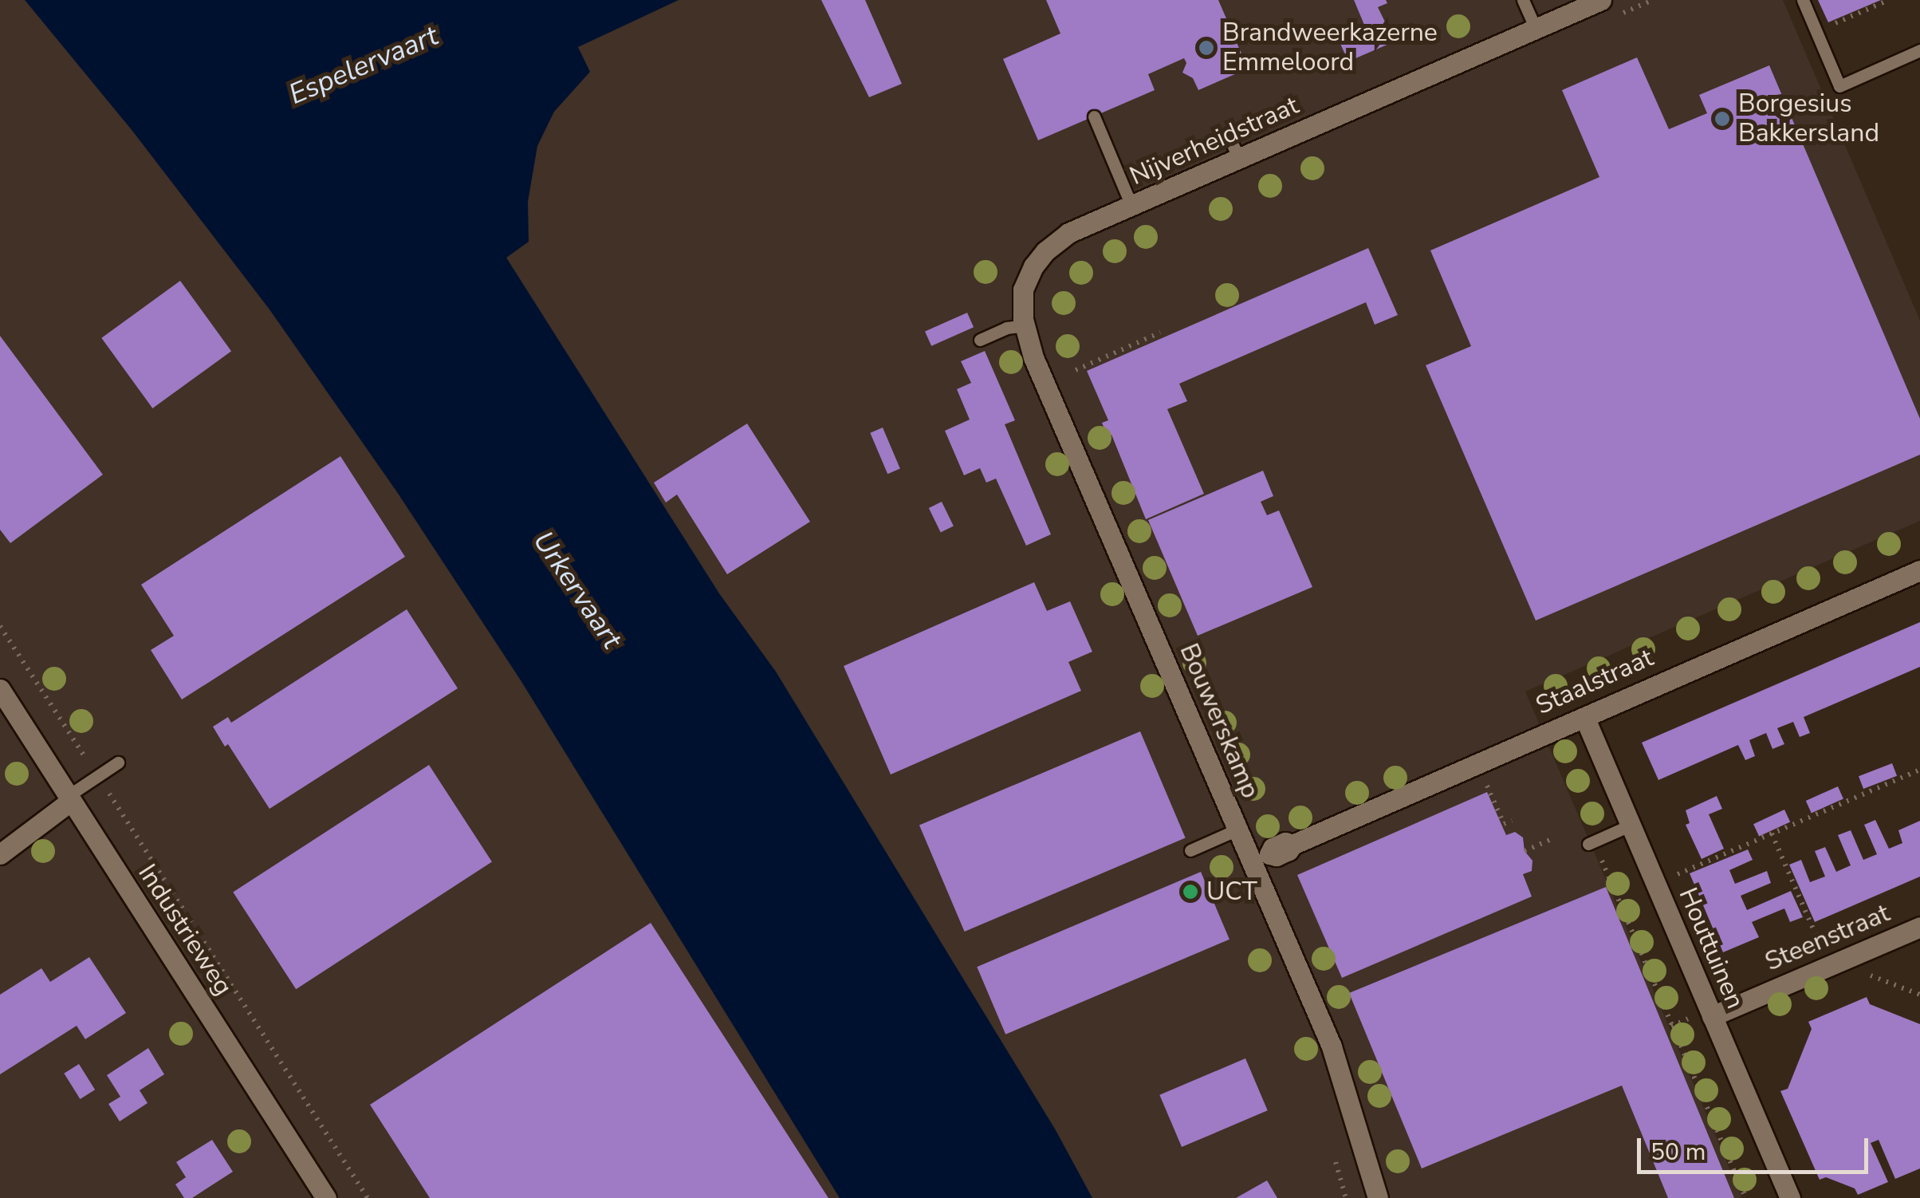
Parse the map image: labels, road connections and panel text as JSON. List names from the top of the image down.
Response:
{
  "streets": {
    "street": [
      "Nijverheidstraat",
      "Staalstraat",
      "Bouwerskamp",
      "Industrieweg",
      "Steenstraat",
      "Houttuinen"
    ]
  },
  "crossings": [
    ["Nijverheidstraat", "Bouwerskamp"],
    ["Staalstraat", "Bouwerskamp"],
    ["Staalstraat", "Houttuinen"],
    ["Steenstraat", "Houttuinen"]
  ],
  "water": ["Espelervaart", "Urkervaart"],
  "places": ["Brandweerkazerne Emmeloord", "Borgesius Bakkersland", "UCT"],
  "scale_bar": "50 m"
}
